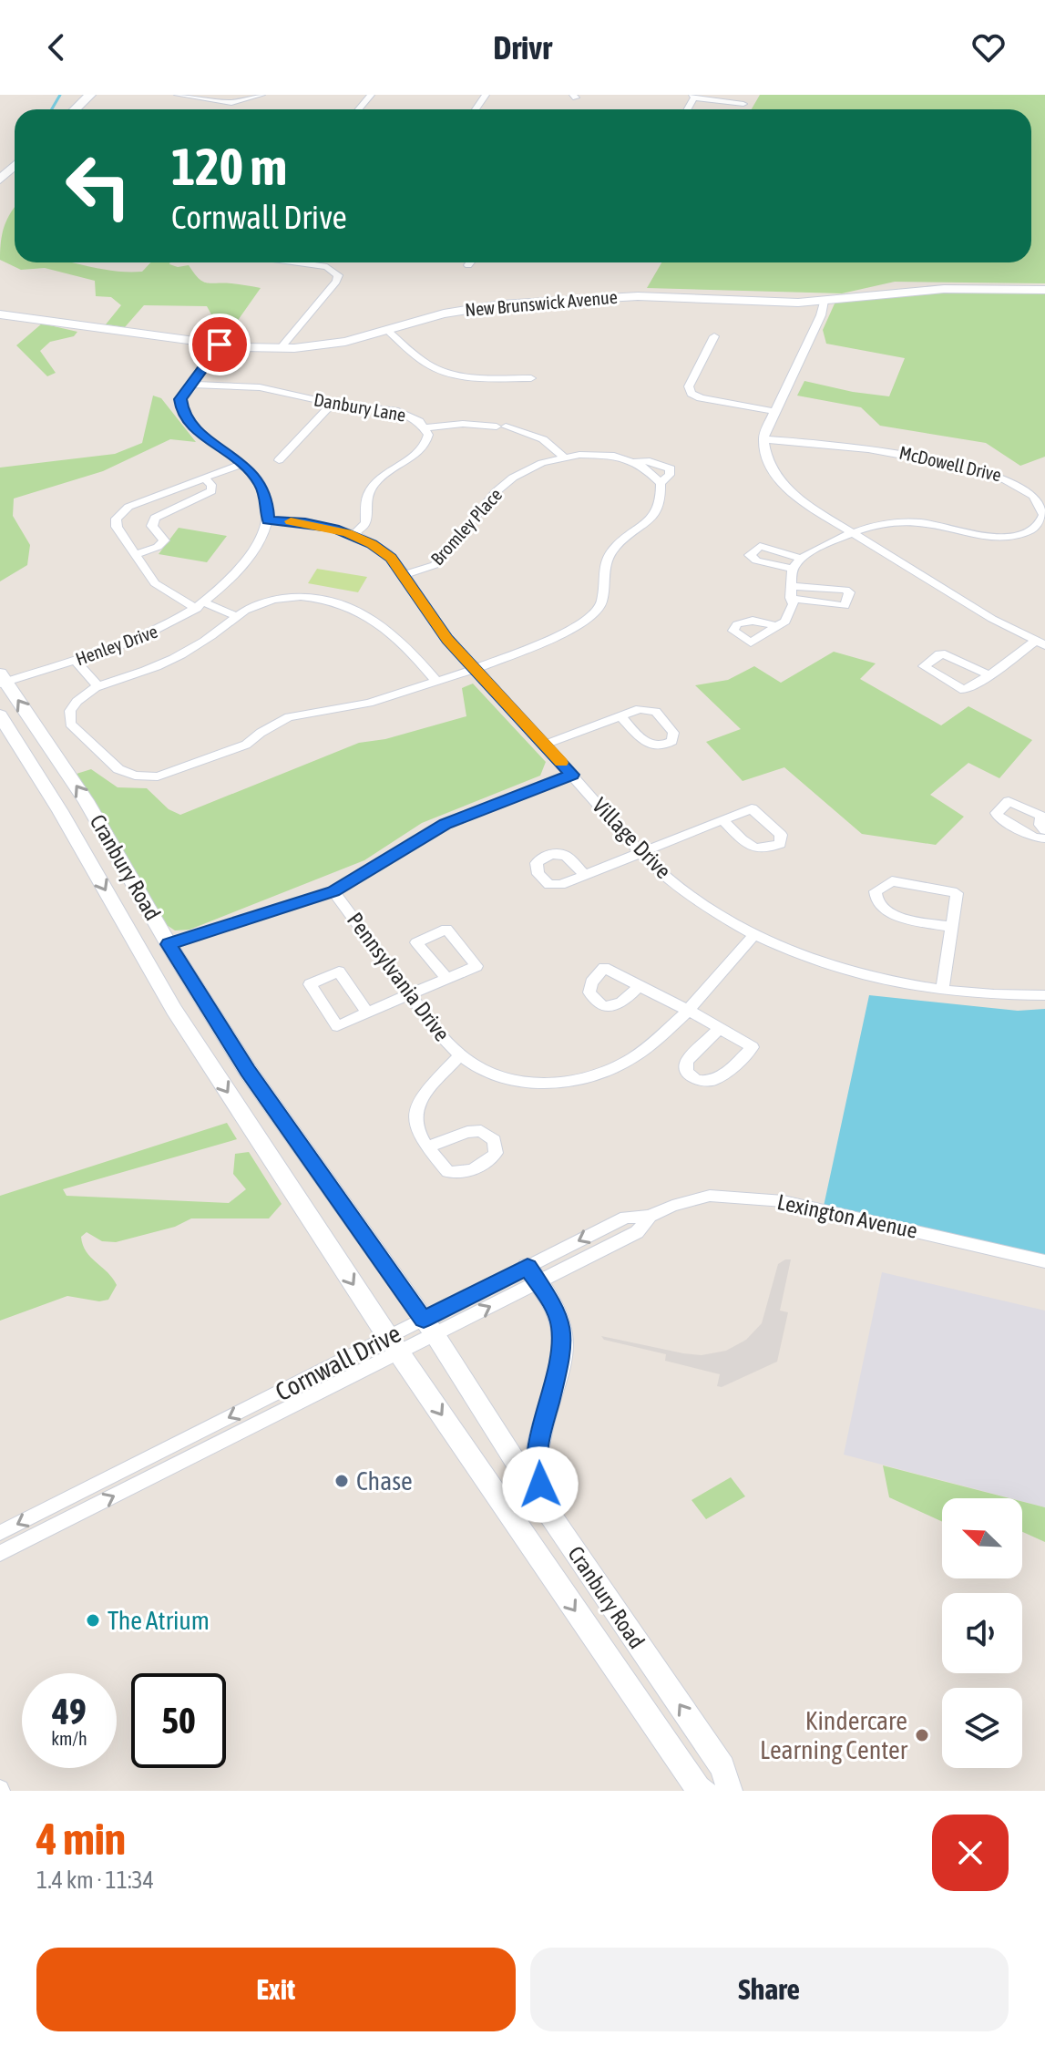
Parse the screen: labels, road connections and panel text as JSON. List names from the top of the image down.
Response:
{
  "streets": {
    "main road": ["New Brunswick Avenue", "Cranbury Road"],
    "street": [
      "Danbury Lane",
      "McDowell Drive",
      "Bromley Place",
      "Henley Drive",
      "Village Drive",
      "Pennsylvania Drive",
      "Lexington Avenue",
      "Cornwall Drive"
    ]
  },
  "crossings": [
    ["Danbury Lane", "Village Drive"],
    ["Bromley Place", "Village Drive"],
    ["Henley Drive", "Village Drive"],
    ["Henley Drive", "Cranbury Road"],
    ["Village Drive", "Pennsylvania Drive"],
    ["Cranbury Road", "Cornwall Drive"],
    ["Lexington Avenue", "Cornwall Drive"]
  ],
  "places": ["Chase", "The Atrium", "Kindercare Learning Center"],
  "north": "top left",
  "page": {
    "header": "Drivr",
    "turn": ["120 m", "Cornwall Drive"],
    "speed": "49 km/h",
    "limit": "50",
    "heading": ["4 min", "1.4 km · 11:34"],
    "buttons": ["Exit", "Share"]
  }
}
